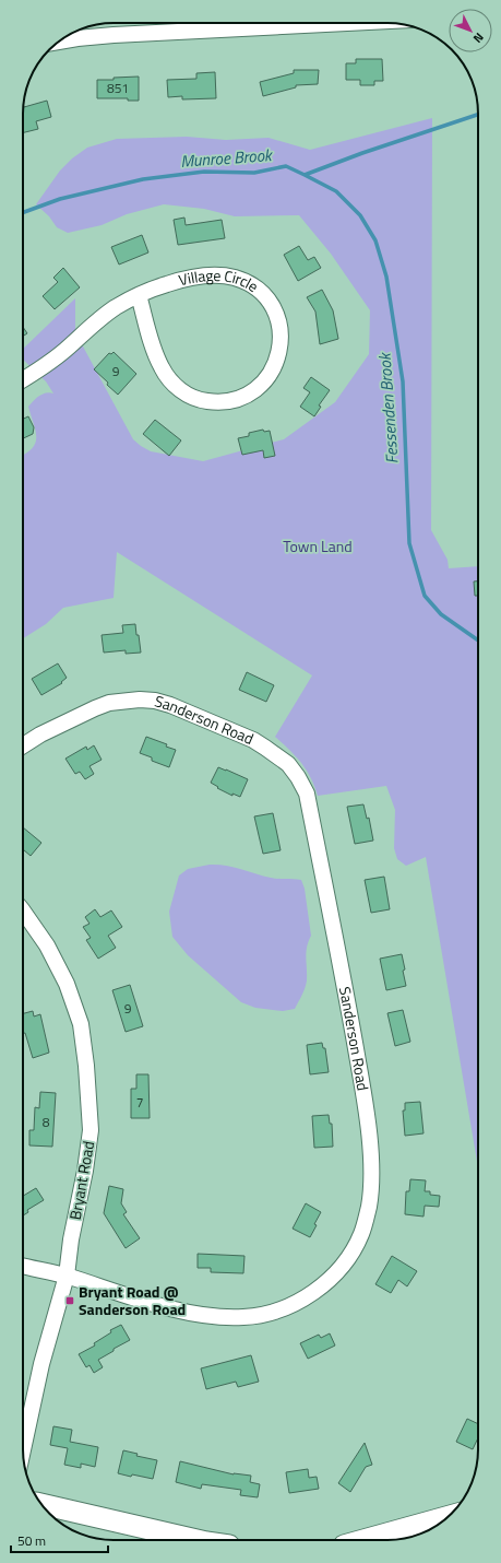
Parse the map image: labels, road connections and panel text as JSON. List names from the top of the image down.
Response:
{
  "streets": {
    "street": ["Village Circle", "Sanderson Road", "Bryant Road"]
  },
  "crossings": [
    ["Sanderson Road", "Bryant Road"]
  ],
  "water": ["Munroe Brook", "Fessenden Brook"],
  "parks": ["Town Land"],
  "places": {
    "transit": ["Bryant Road @ Sanderson Road"]
  },
  "house_numbers": [
    "851",
    "9",
    "9",
    "7",
    "8"
  ],
  "scale_bar": "50 m",
  "north": "bottom right"
}
